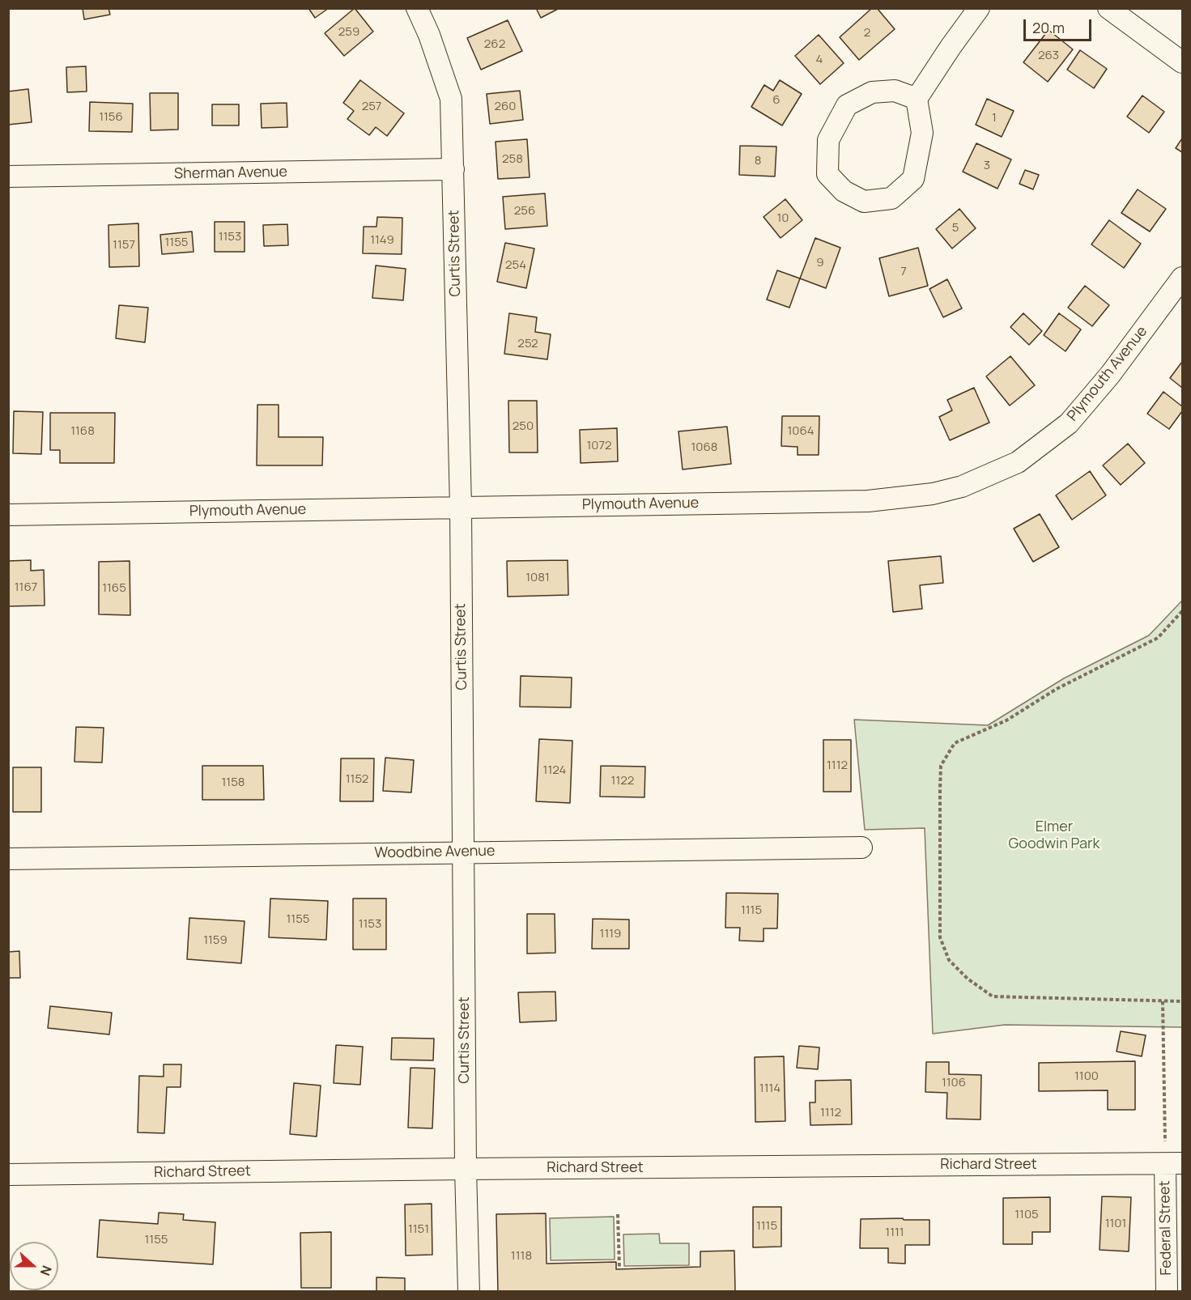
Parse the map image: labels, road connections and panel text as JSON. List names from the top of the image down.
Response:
{
  "streets": {
    "street": [
      "Sherman Avenue",
      "Curtis Street",
      "Plymouth Avenue",
      "Woodbine Avenue",
      "Richard Street",
      "Federal Street"
    ]
  },
  "crossings": [
    ["Sherman Avenue", "Curtis Street"],
    ["Curtis Street", "Plymouth Avenue"],
    ["Curtis Street", "Woodbine Avenue"],
    ["Curtis Street", "Richard Street"],
    ["Richard Street", "Federal Street"]
  ],
  "parks": ["Elmer Goodwin Park"],
  "house_numbers": [
    "259",
    "2",
    "262",
    "263",
    "4",
    "6",
    "257",
    "260",
    "1156",
    "1",
    "258",
    "8",
    "3",
    "256",
    "10",
    "5",
    "1153",
    "1149",
    "1155",
    "1157",
    "9",
    "254",
    "7",
    "252",
    "250",
    "1168",
    "1064",
    "1072",
    "1068",
    "1081",
    "1167",
    "1165",
    "1112",
    "1124",
    "1152",
    "1122",
    "1158",
    "1115",
    "1155",
    "1153",
    "1119",
    "1159",
    "1100",
    "1106",
    "1114",
    "1112",
    "1105",
    "1101",
    "1115",
    "1151",
    "1111",
    "1155",
    "1118"
  ],
  "scale_bar": "20 m",
  "north": "right"
}
